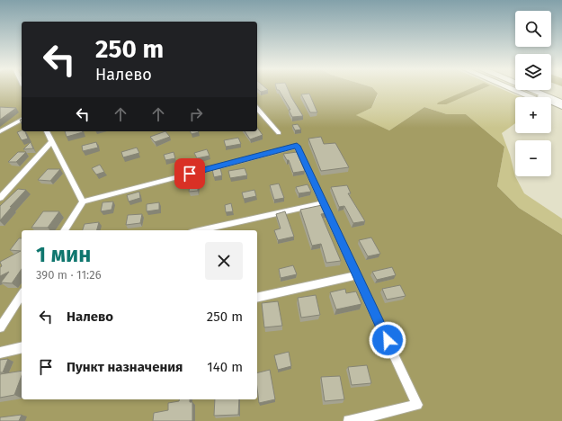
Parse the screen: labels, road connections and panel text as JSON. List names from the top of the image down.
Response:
{
  "page": {
    "map_buttons": ["+", "−"],
    "turn": ["250 m", "Налево"],
    "heading": ["1 мин", "390 m · 11:26"],
    "list": [
      {
        "name": "Налево",
        "value": "250 m"
      },
      {
        "name": "Пункт назначения",
        "value": "140 m"
      }
    ]
  }
}
